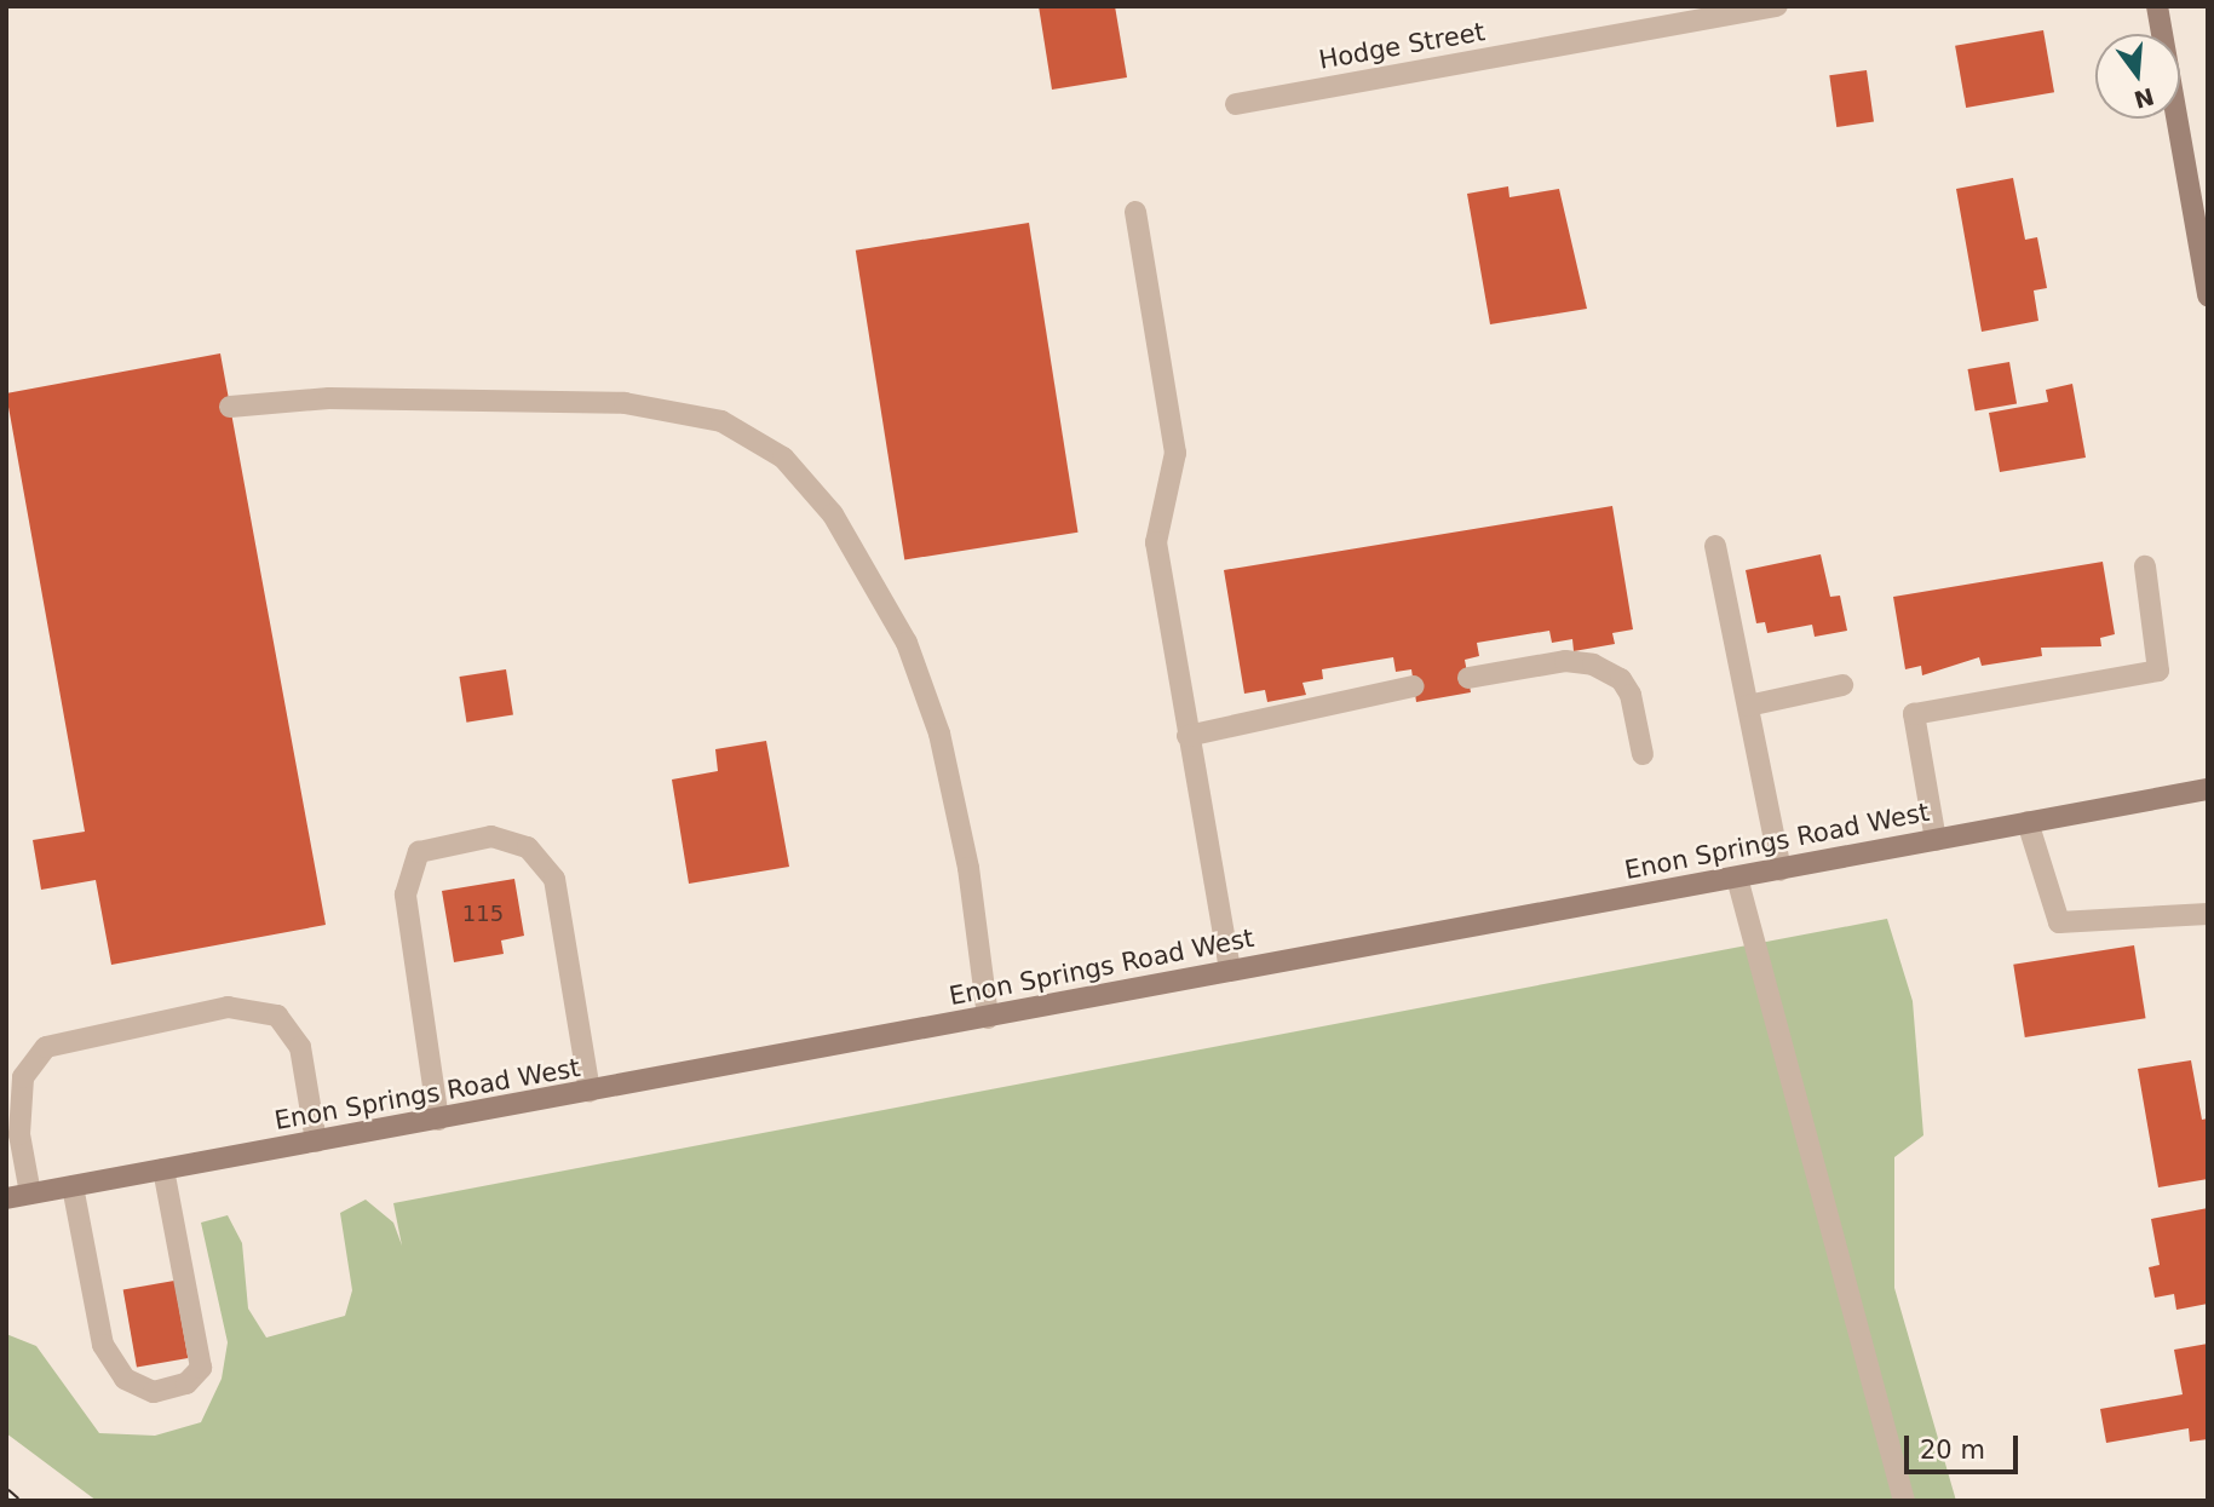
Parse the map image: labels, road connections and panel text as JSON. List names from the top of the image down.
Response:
{
  "streets": {
    "street": ["Hodge Street", "Enon Springs Road West"]
  },
  "house_numbers": ["115"],
  "scale_bar": "20 m",
  "north": "bottom"
}
